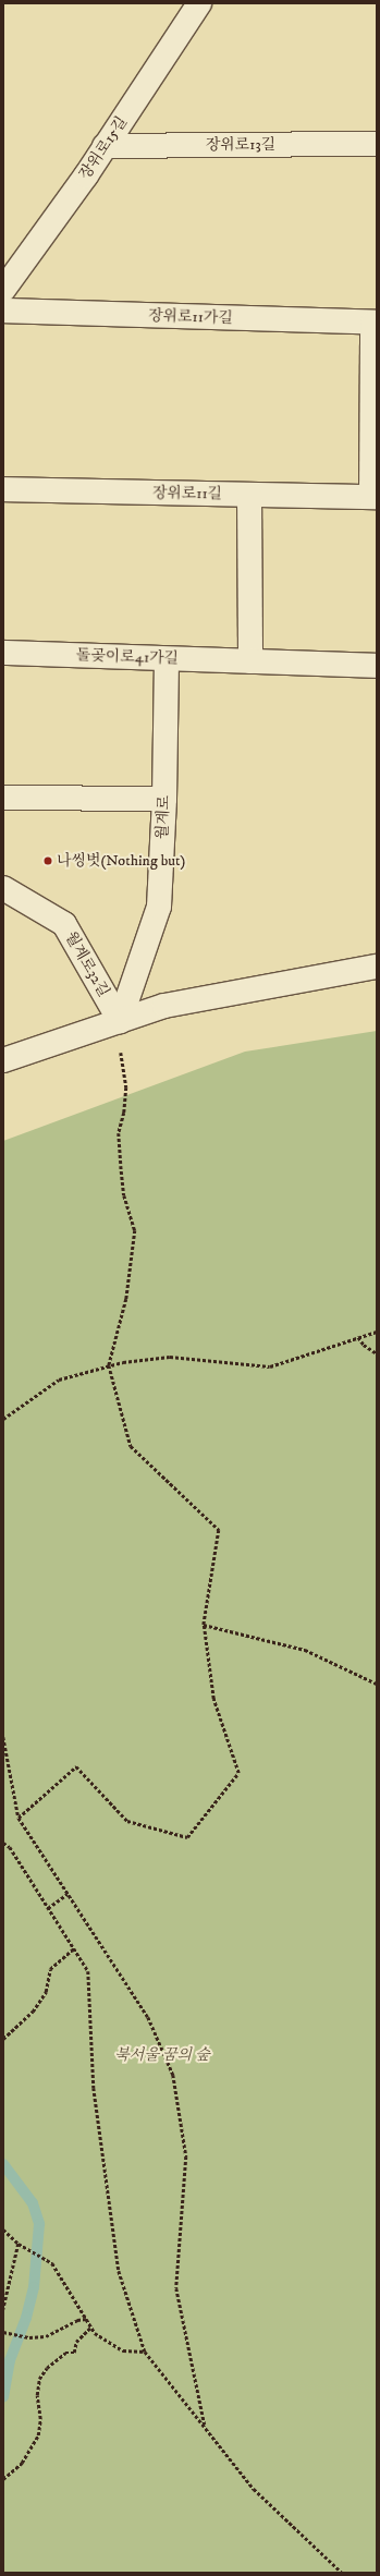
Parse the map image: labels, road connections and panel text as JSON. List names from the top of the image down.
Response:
{
  "streets": {
    "street": [
      "장위로13길",
      "장위로15길",
      "장위로11가길",
      "장위로11길",
      "돌곶이로41가길",
      "월계로",
      "월계로32길"
    ]
  },
  "crossings": [
    ["장위로13길", "장위로15길"],
    ["장위로11가길", "장위로11길"],
    ["돌곶이로41가길", "월계로"],
    ["월계로", "월계로32길"]
  ],
  "parks": ["북서울 꿈의 숲"],
  "places": ["나씽벗(Nothing but)"]
}
